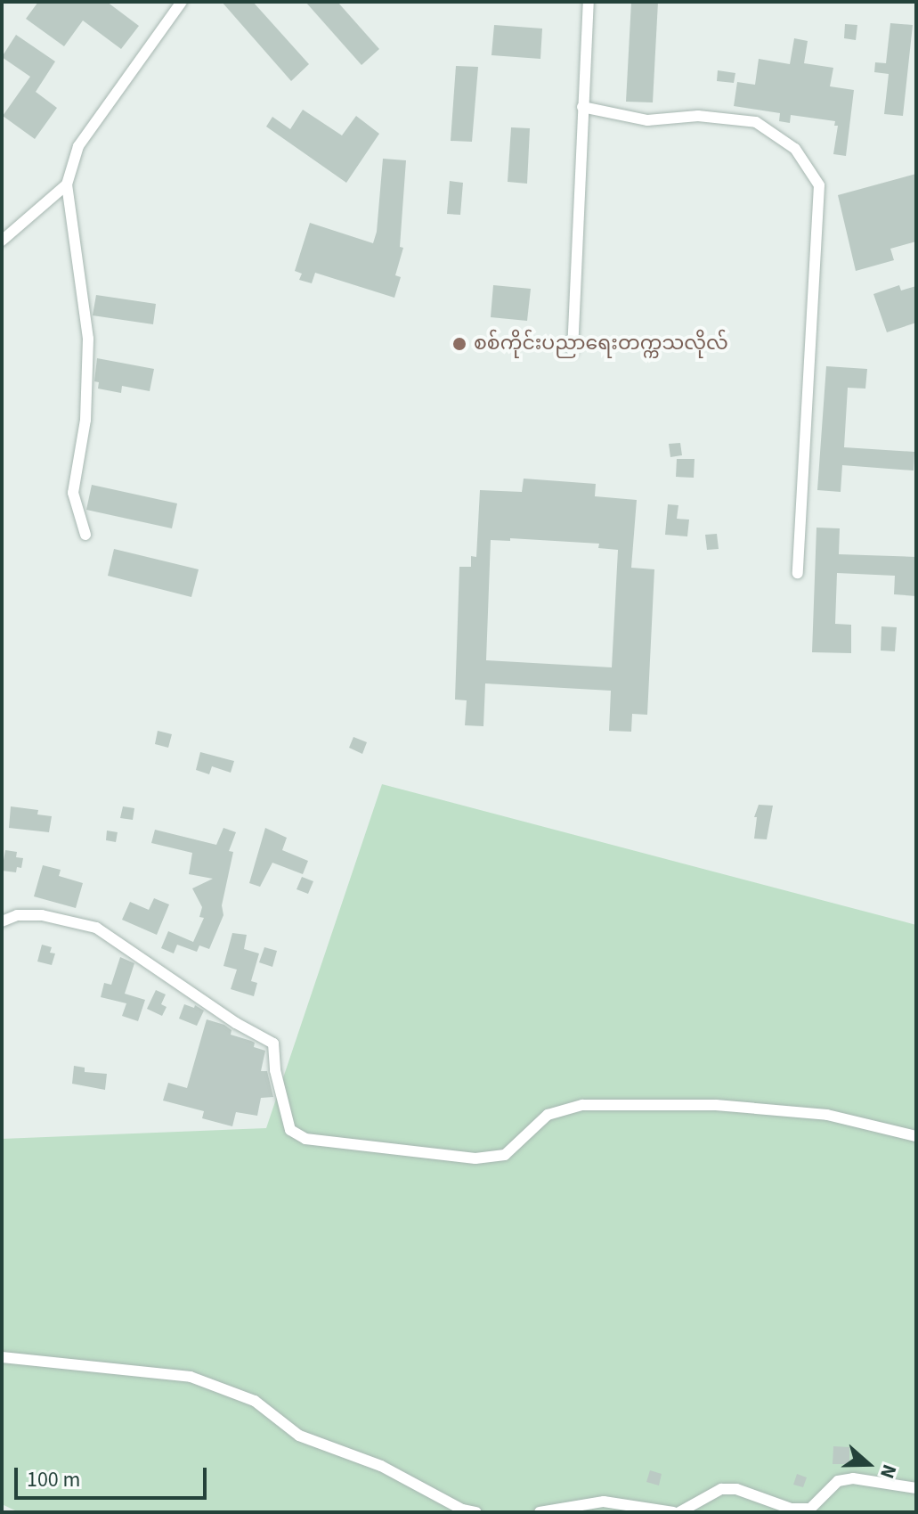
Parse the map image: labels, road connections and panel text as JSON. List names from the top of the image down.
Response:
{
  "places": ["စစ်ကိုင်းပညာရေးတက္ကသလိုလ်"],
  "scale_bar": "100 m",
  "north": "right"
}
